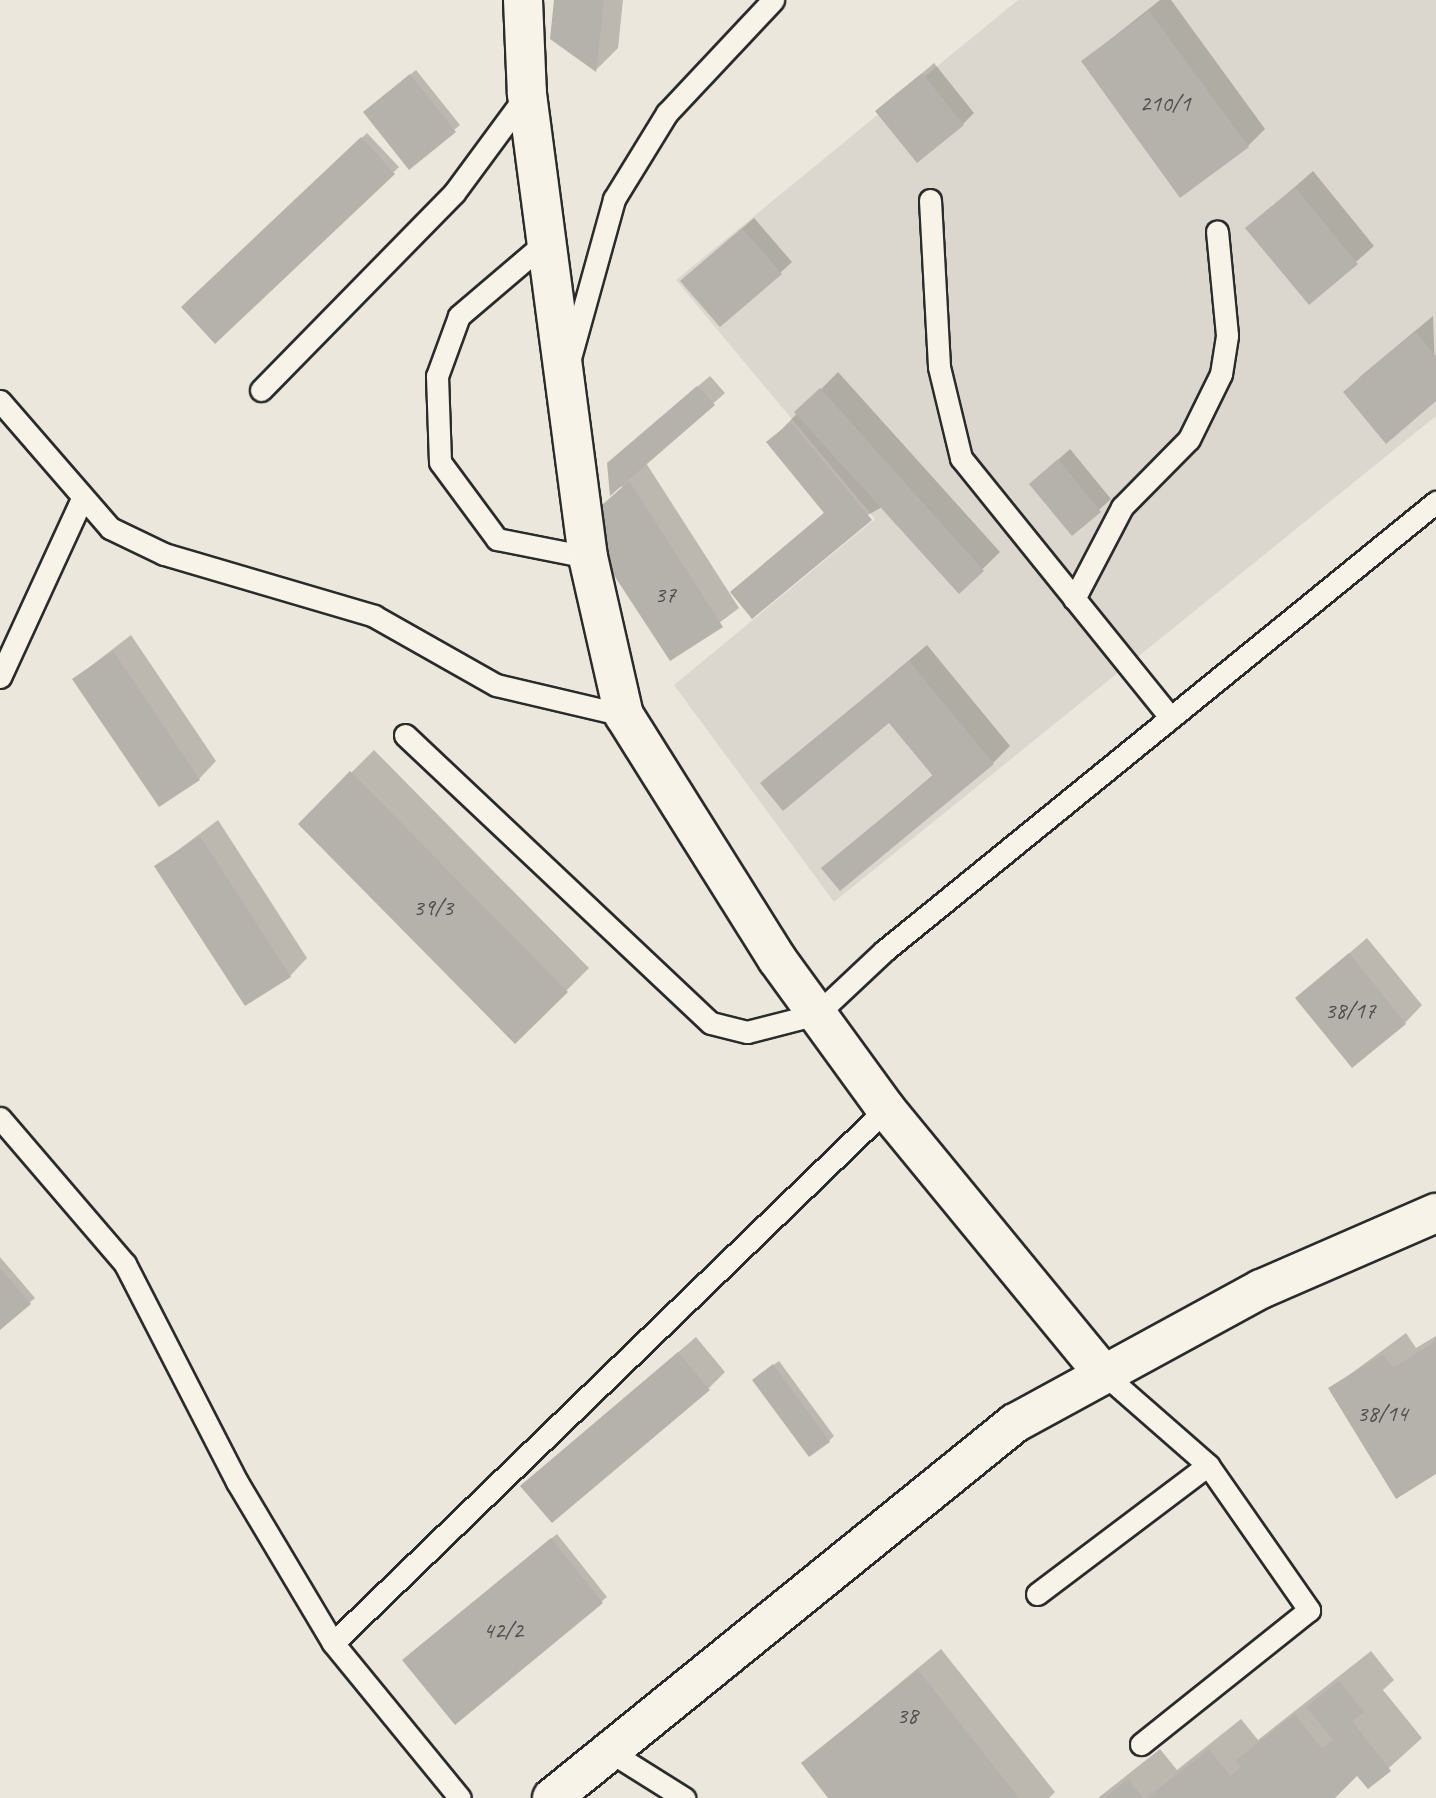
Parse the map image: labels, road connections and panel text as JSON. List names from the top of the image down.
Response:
{
  "house_numbers": [
    "210/1",
    "37",
    "39/3",
    "38/17",
    "38/14",
    "42/2",
    "38"
  ]
}
